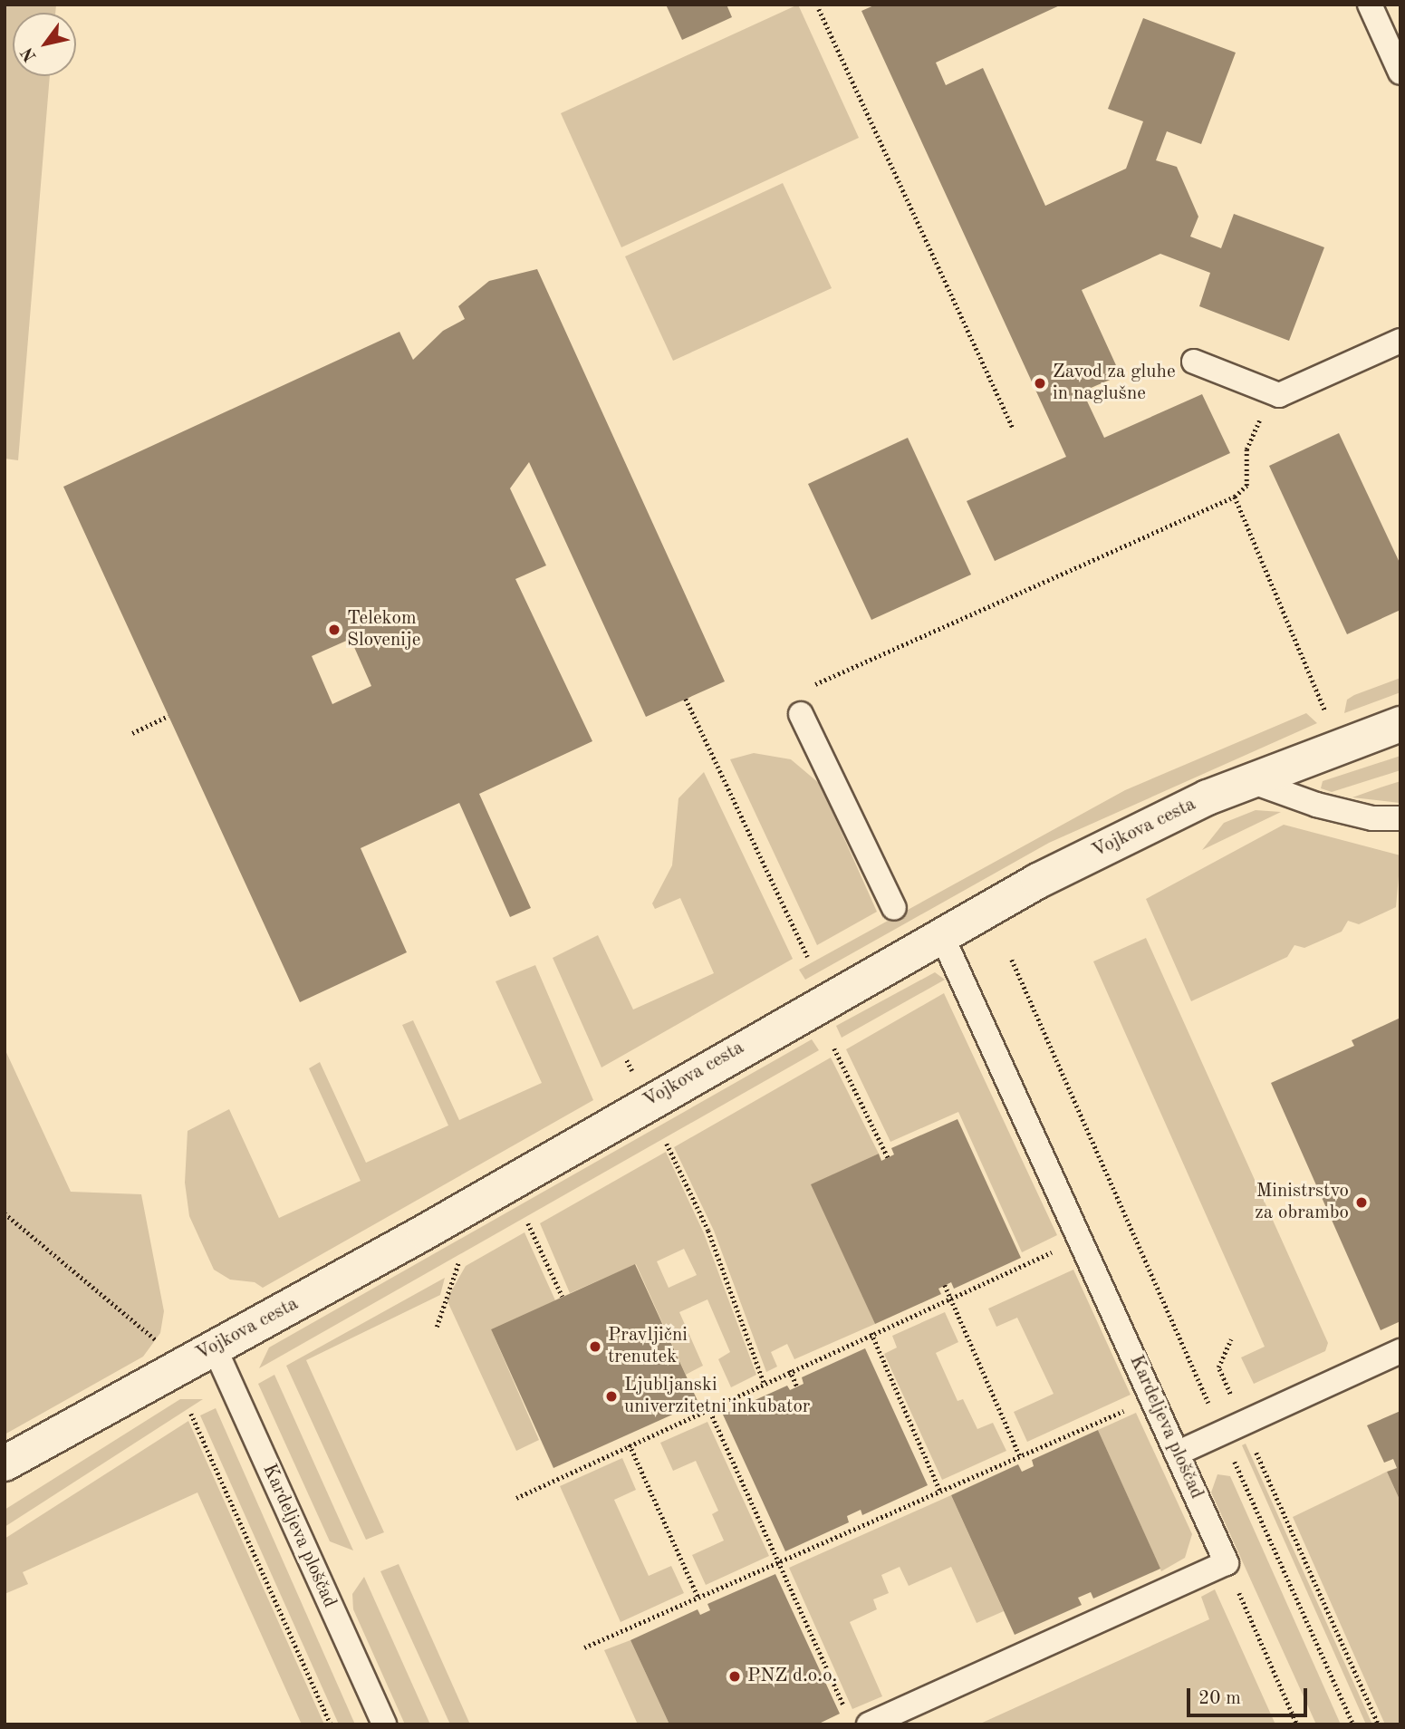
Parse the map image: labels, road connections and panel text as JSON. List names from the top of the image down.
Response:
{
  "streets": {
    "street": ["Vojkova cesta"],
    "lane": ["Kardeljeva ploščad"]
  },
  "crossings": [
    ["Vojkova cesta", "Kardeljeva ploščad"]
  ],
  "places": [
    "Zavod za gluhe in naglušne",
    "Telekom Slovenije",
    "Ministrstvo za obrambo",
    "Pravljični trenutek",
    "Ljubljanski univerzitetni inkubator",
    "PNZ d.o.o."
  ],
  "scale_bar": "20 m",
  "north": "bottom left"
}
